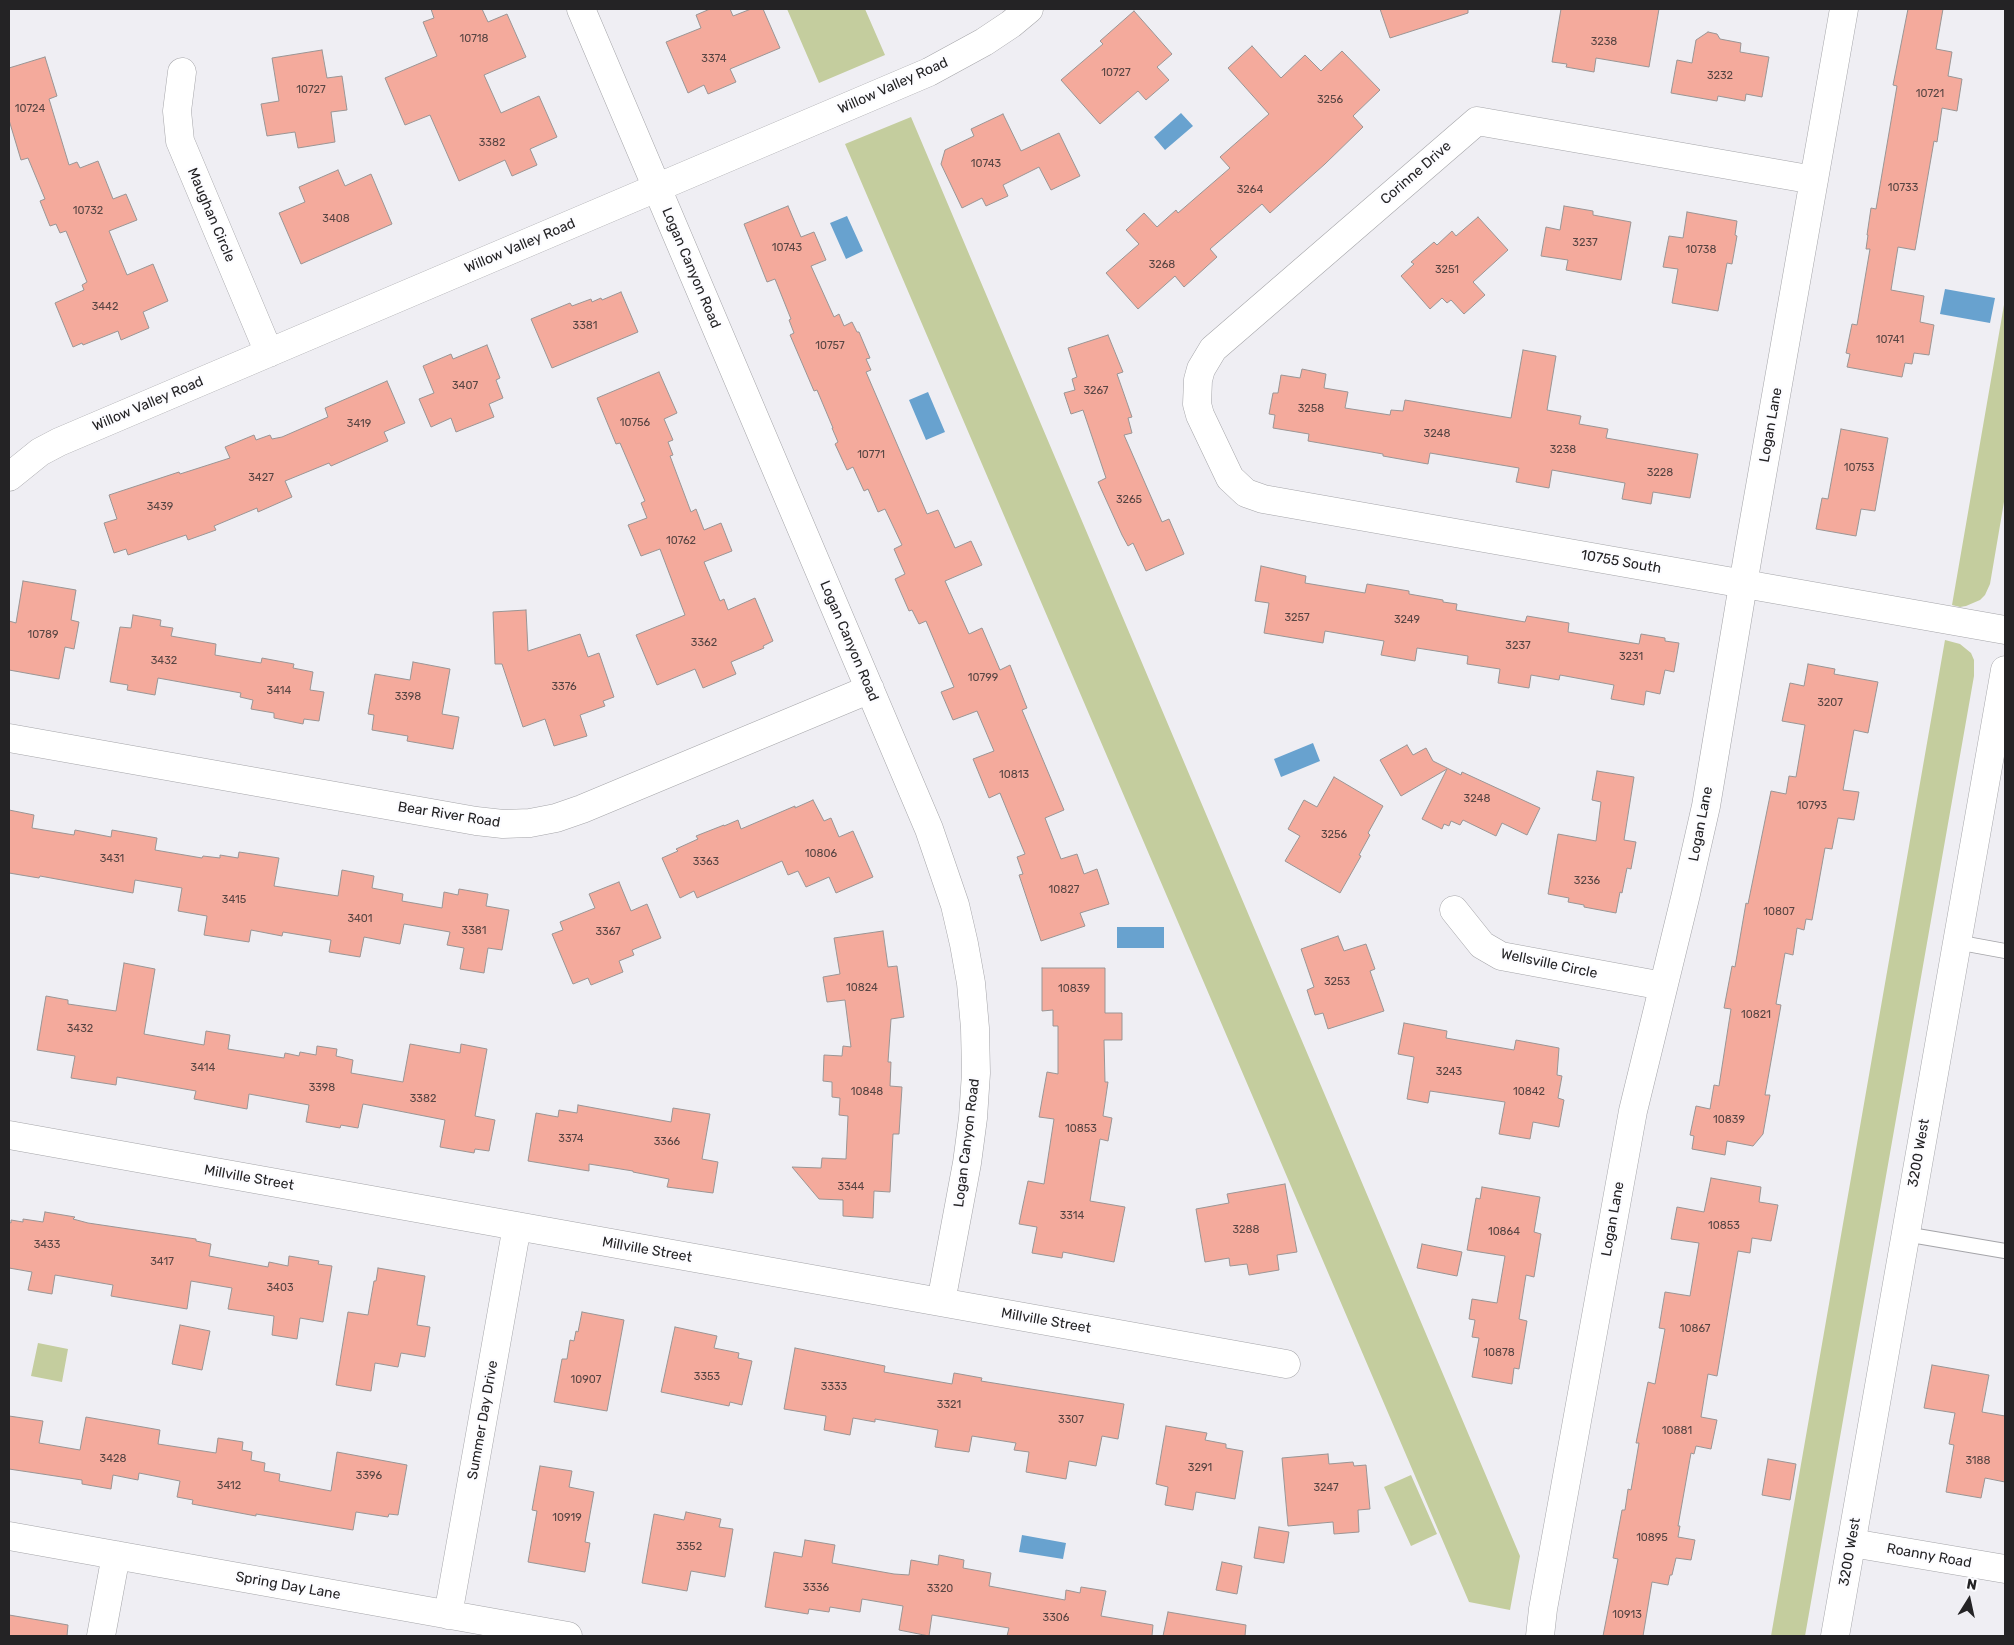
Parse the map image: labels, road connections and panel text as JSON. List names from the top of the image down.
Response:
{
  "streets": {
    "street": [
      "Willow Valley Road",
      "Corinne Drive",
      "Maughan Circle",
      "Logan Canyon Road",
      "Logan Lane",
      "10755 South",
      "Bear River Road",
      "Wellsville Circle",
      "3200 West",
      "Millville Street",
      "Summer Day Drive",
      "Roanny Road",
      "Spring Day Lane"
    ]
  },
  "crossings": [
    ["Willow Valley Road", "Maughan Circle"],
    ["Willow Valley Road", "Logan Canyon Road"],
    ["Corinne Drive", "Logan Lane"],
    ["Corinne Drive", "10755 South"],
    ["Logan Canyon Road", "Bear River Road"],
    ["Logan Canyon Road", "Millville Street"],
    ["Logan Lane", "10755 South"],
    ["Logan Lane", "Wellsville Circle"],
    ["3200 West", "Roanny Road"],
    ["Millville Street", "Summer Day Drive"],
    ["Summer Day Drive", "Spring Day Lane"]
  ],
  "house_numbers": [
    "10718",
    "3238",
    "3374",
    "10727",
    "3232",
    "10727",
    "10721",
    "3256",
    "10724",
    "3382",
    "10743",
    "10733",
    "3264",
    "10732",
    "3408",
    "3237",
    "10743",
    "10738",
    "3268",
    "3251",
    "3442",
    "3381",
    "10741",
    "10757",
    "3407",
    "3267",
    "3258",
    "10756",
    "3419",
    "3248",
    "3238",
    "10771",
    "10753",
    "3228",
    "3427",
    "3265",
    "3439",
    "10762",
    "3257",
    "3249",
    "10789",
    "3362",
    "3237",
    "3231",
    "3432",
    "10799",
    "3376",
    "3414",
    "3398",
    "3207",
    "10813",
    "3248",
    "10793",
    "3256",
    "10806",
    "3431",
    "3363",
    "3236",
    "10827",
    "3415",
    "10807",
    "3401",
    "3381",
    "3367",
    "3253",
    "10824",
    "10839",
    "10821",
    "3432",
    "3414",
    "3243",
    "3398",
    "10848",
    "10842",
    "3382",
    "10839",
    "10853",
    "3374",
    "3366",
    "3344",
    "3314",
    "10853",
    "3288",
    "10864",
    "3433",
    "3417",
    "3403",
    "10867",
    "10878",
    "3353",
    "10907",
    "3333",
    "3321",
    "3307",
    "10881",
    "3428",
    "3188",
    "3291",
    "3396",
    "3412",
    "3247",
    "10919",
    "10895",
    "3352",
    "3336",
    "3320",
    "10913",
    "3306"
  ],
  "north": "top"
}
